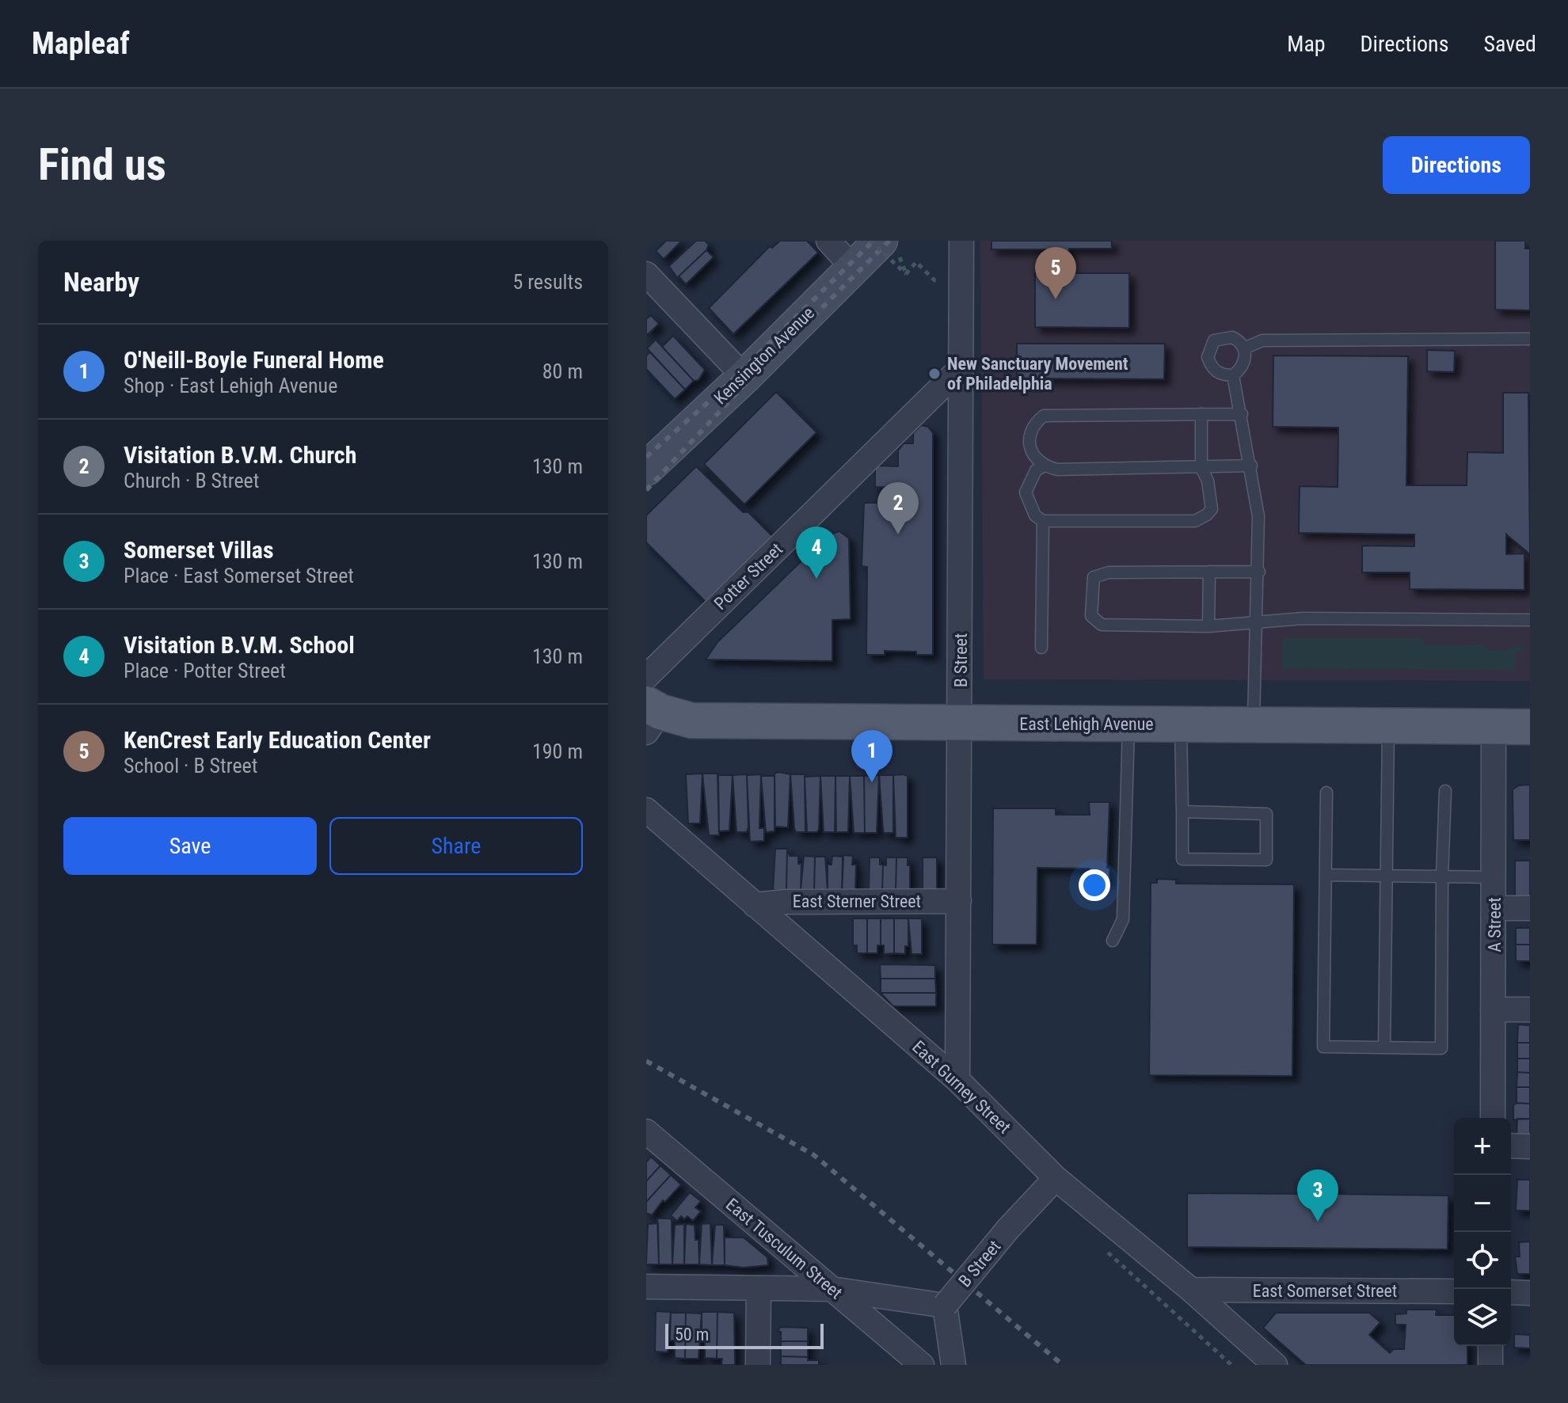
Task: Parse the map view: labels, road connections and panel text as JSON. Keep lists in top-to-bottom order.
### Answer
{
  "streets": {
    "main road": ["East Lehigh Avenue"],
    "street": [
      "Kensington Avenue",
      "Potter Street",
      "B Street",
      "East Sterner Street",
      "A Street",
      "East Gurney Street",
      "East Tusculum Street",
      "East Somerset Street"
    ]
  },
  "crossings": [
    ["Potter Street", "B Street"],
    ["B Street", "East Lehigh Avenue"],
    ["B Street", "East Sterner Street"],
    ["B Street", "East Gurney Street"],
    ["East Lehigh Avenue", "A Street"],
    ["East Sterner Street", "East Gurney Street"],
    ["East Gurney Street", "East Somerset Street"]
  ],
  "places": ["New Sanctuary Movement of Philadelphia"],
  "scale_bar": "50 m",
  "page": {
    "header": "Mapleaf",
    "nav": ["Map", "Directions", "Saved"],
    "buttons": [
      "Directions",
      ["Save", "Share"]
    ],
    "title": "Find us",
    "heading": ["Nearby", "5 results"],
    "pins": [
      "5",
      "2",
      "4",
      "1",
      "3"
    ],
    "list": [
      {
        "mark": "1",
        "name": "O'Neill-Boyle Funeral Home",
        "note": "Shop · East Lehigh Avenue",
        "value": "80 m"
      },
      {
        "mark": "2",
        "name": "Visitation B.V.M. Church",
        "note": "Church · B Street",
        "value": "130 m"
      },
      {
        "mark": "3",
        "name": "Somerset Villas",
        "note": "Place · East Somerset Street",
        "value": "130 m"
      },
      {
        "mark": "4",
        "name": "Visitation B.V.M. School",
        "note": "Place · Potter Street",
        "value": "130 m"
      },
      {
        "mark": "5",
        "name": "KenCrest Early Education Center",
        "note": "School · B Street",
        "value": "190 m"
      }
    ],
    "map_buttons": ["+", "−"],
    "scale": "50 m"
  }
}
